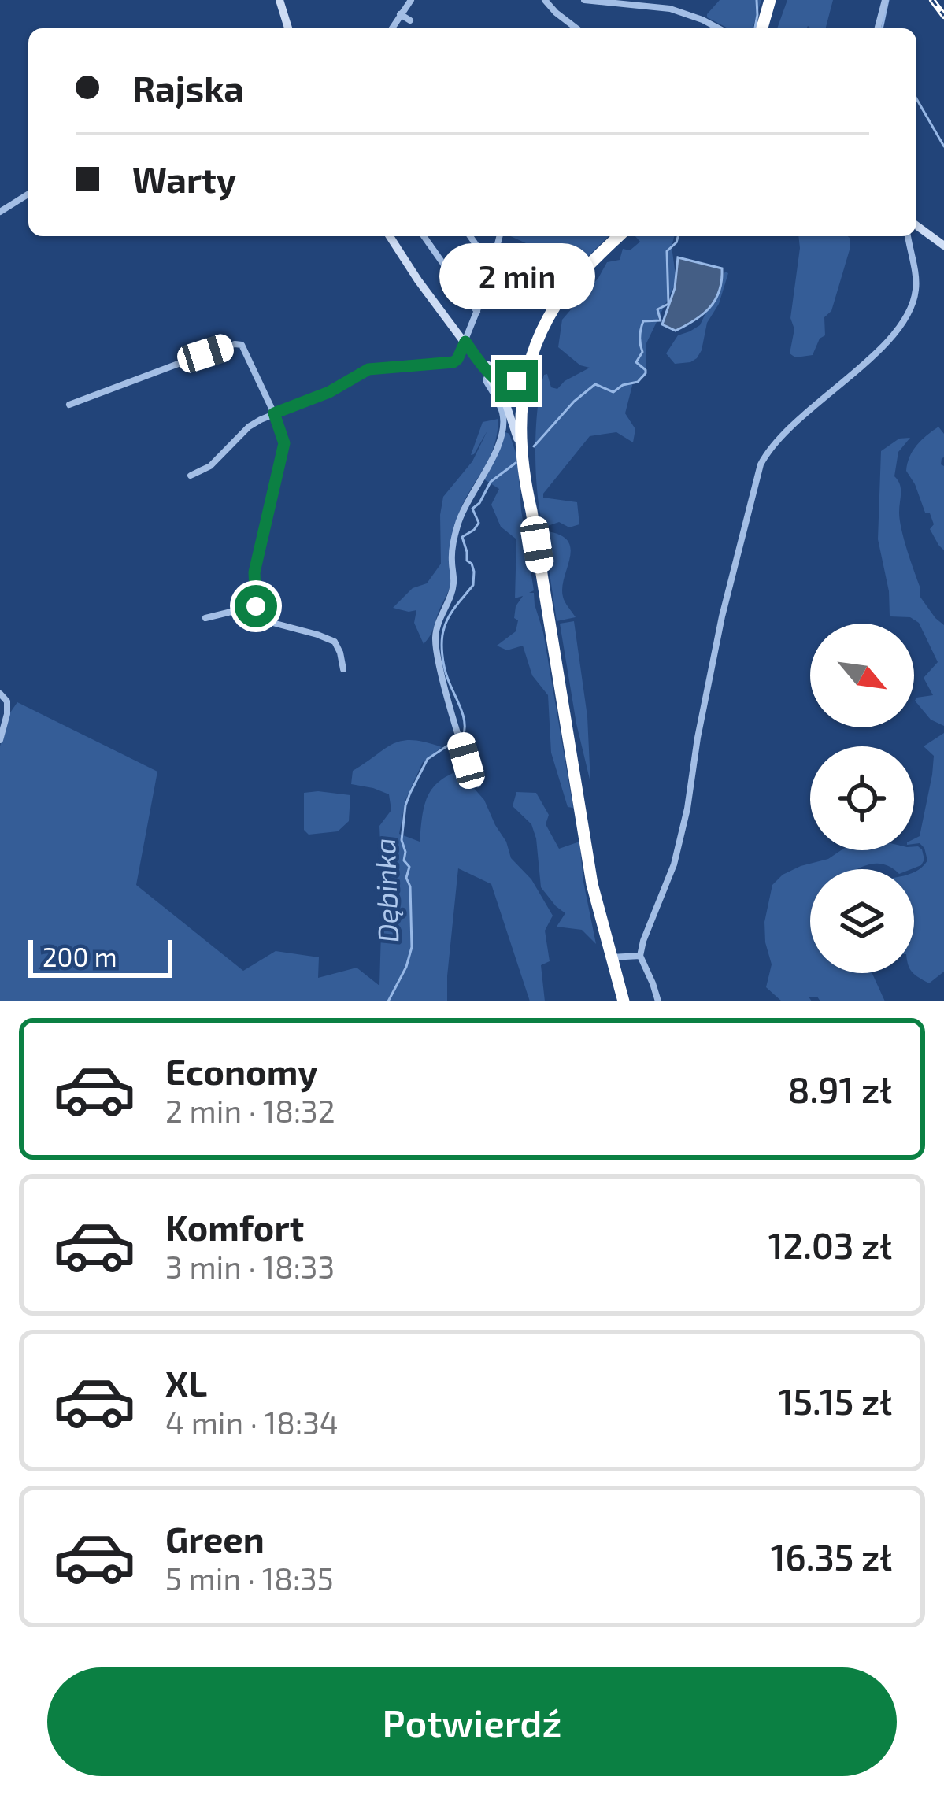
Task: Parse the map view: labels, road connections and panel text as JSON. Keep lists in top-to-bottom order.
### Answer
{
  "water": ["Dębinka"],
  "scale_bar": "200 m",
  "north": "bottom right",
  "page": {
    "banner": ["Rajska", "Warty"],
    "bubble": "2 min",
    "scale": "200 m",
    "list": [
      {
        "name": "Economy",
        "note": "2 min · 18:32",
        "value": "8.91 zł"
      },
      {
        "name": "Komfort",
        "note": "3 min · 18:33",
        "value": "12.03 zł"
      },
      {
        "name": "XL",
        "note": "4 min · 18:34",
        "value": "15.15 zł"
      },
      {
        "name": "Green",
        "note": "5 min · 18:35",
        "value": "16.35 zł"
      }
    ],
    "buttons": "Potwierdź"
  }
}
